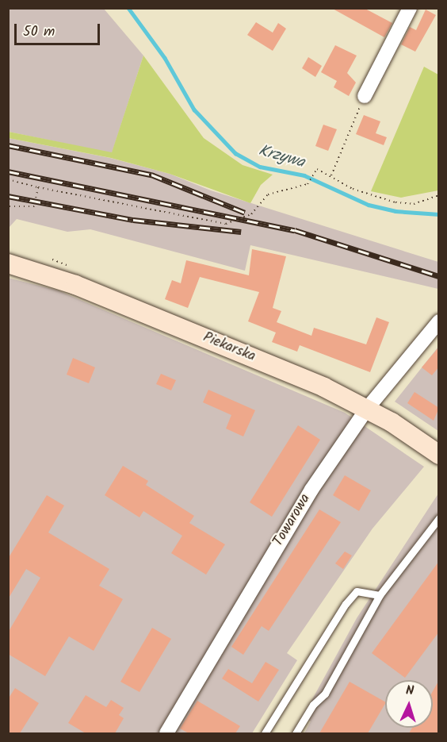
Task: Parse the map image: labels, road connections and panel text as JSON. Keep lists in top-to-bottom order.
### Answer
{
  "streets": {
    "street": ["Piekarska", "Towarowa"]
  },
  "crossings": [
    ["Piekarska", "Towarowa"]
  ],
  "water": ["Krzywa"],
  "scale_bar": "50 m",
  "north": "top"
}
